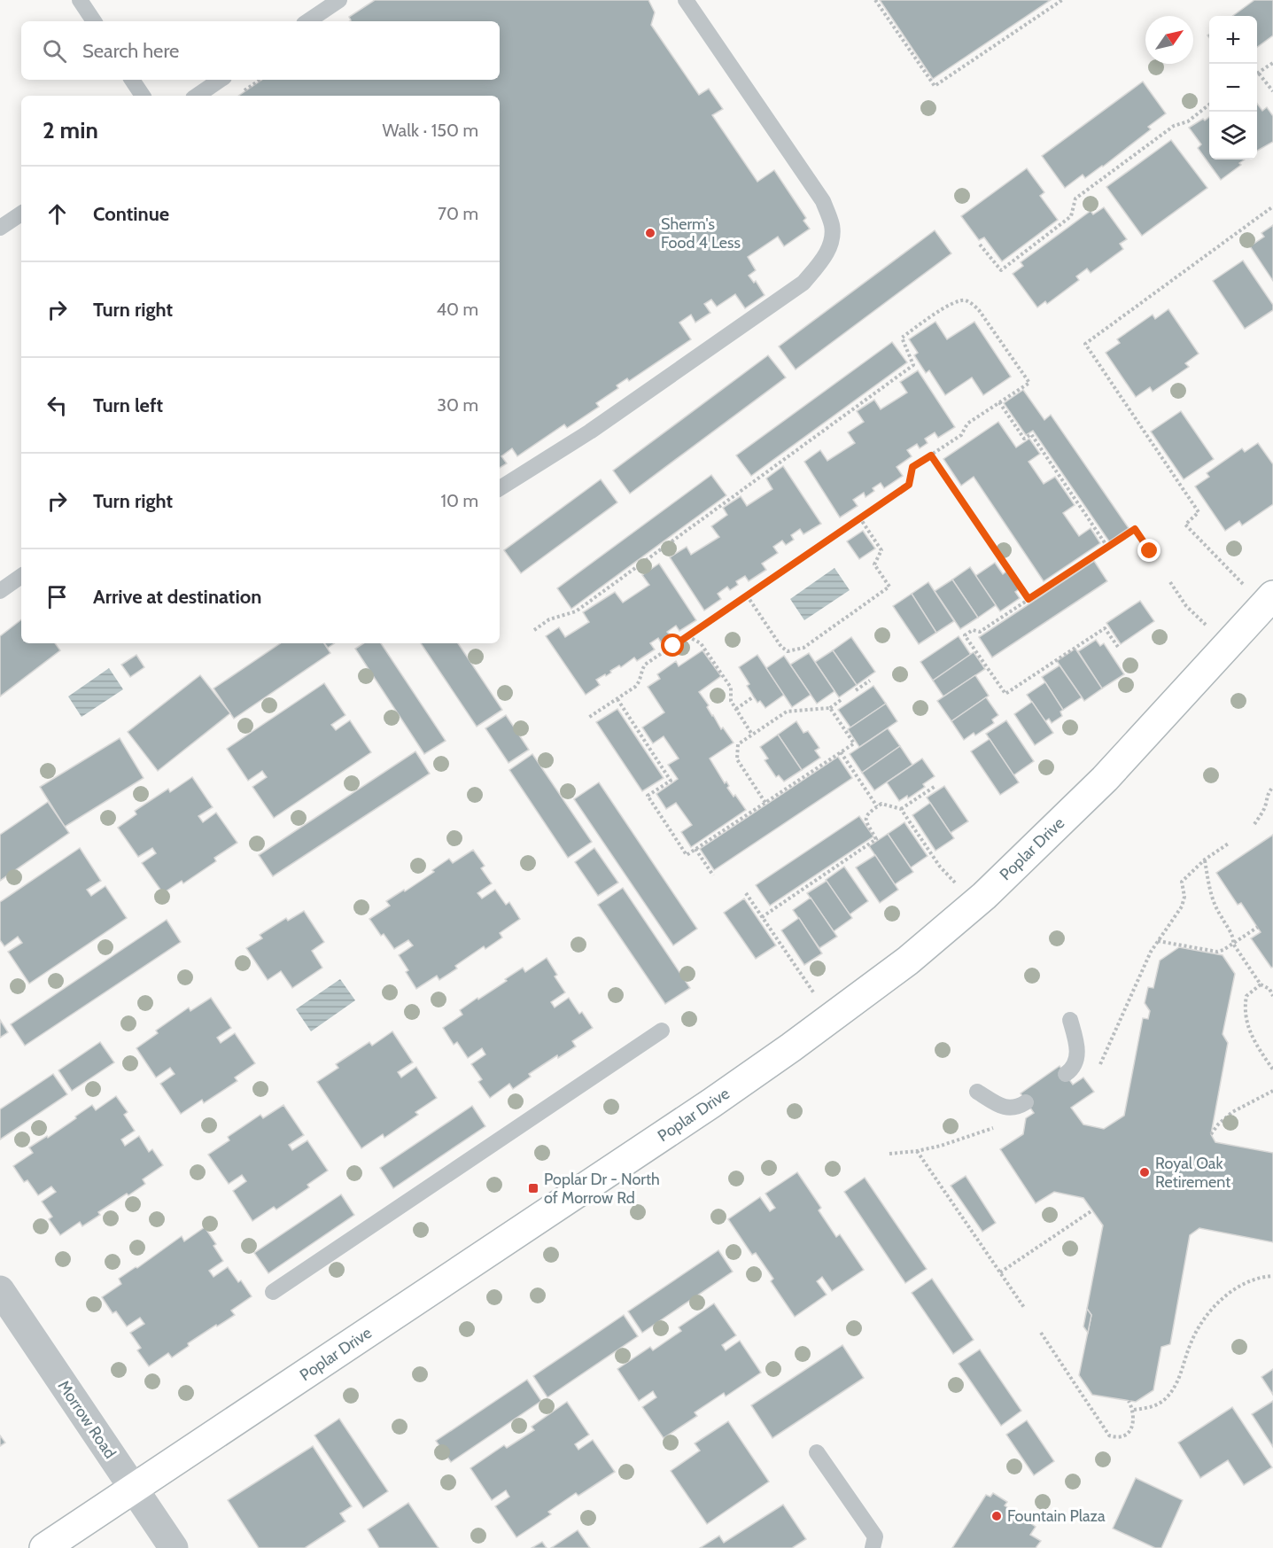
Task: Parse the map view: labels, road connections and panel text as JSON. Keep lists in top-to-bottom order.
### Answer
{
  "streets": {
    "main road": ["Poplar Drive"],
    "street": ["Morrow Road"]
  },
  "crossings": [
    ["Poplar Drive", "Morrow Road"]
  ],
  "places": {
    "other": ["Sherm's Food 4 Less", "Royal Oak Retirement", "Fountain Plaza"],
    "transit": ["Poplar Dr - North of Morrow Rd"]
  },
  "north": "top right",
  "page": {
    "map_buttons": ["+", "−"],
    "search": "Search here",
    "heading": ["2 min", "Walk · 150 m"],
    "list": [
      ["Continue", "70 m"],
      ["Turn right", "40 m"],
      ["Turn left", "30 m"],
      ["Turn right", "10 m"],
      "Arrive at destination"
    ]
  }
}
